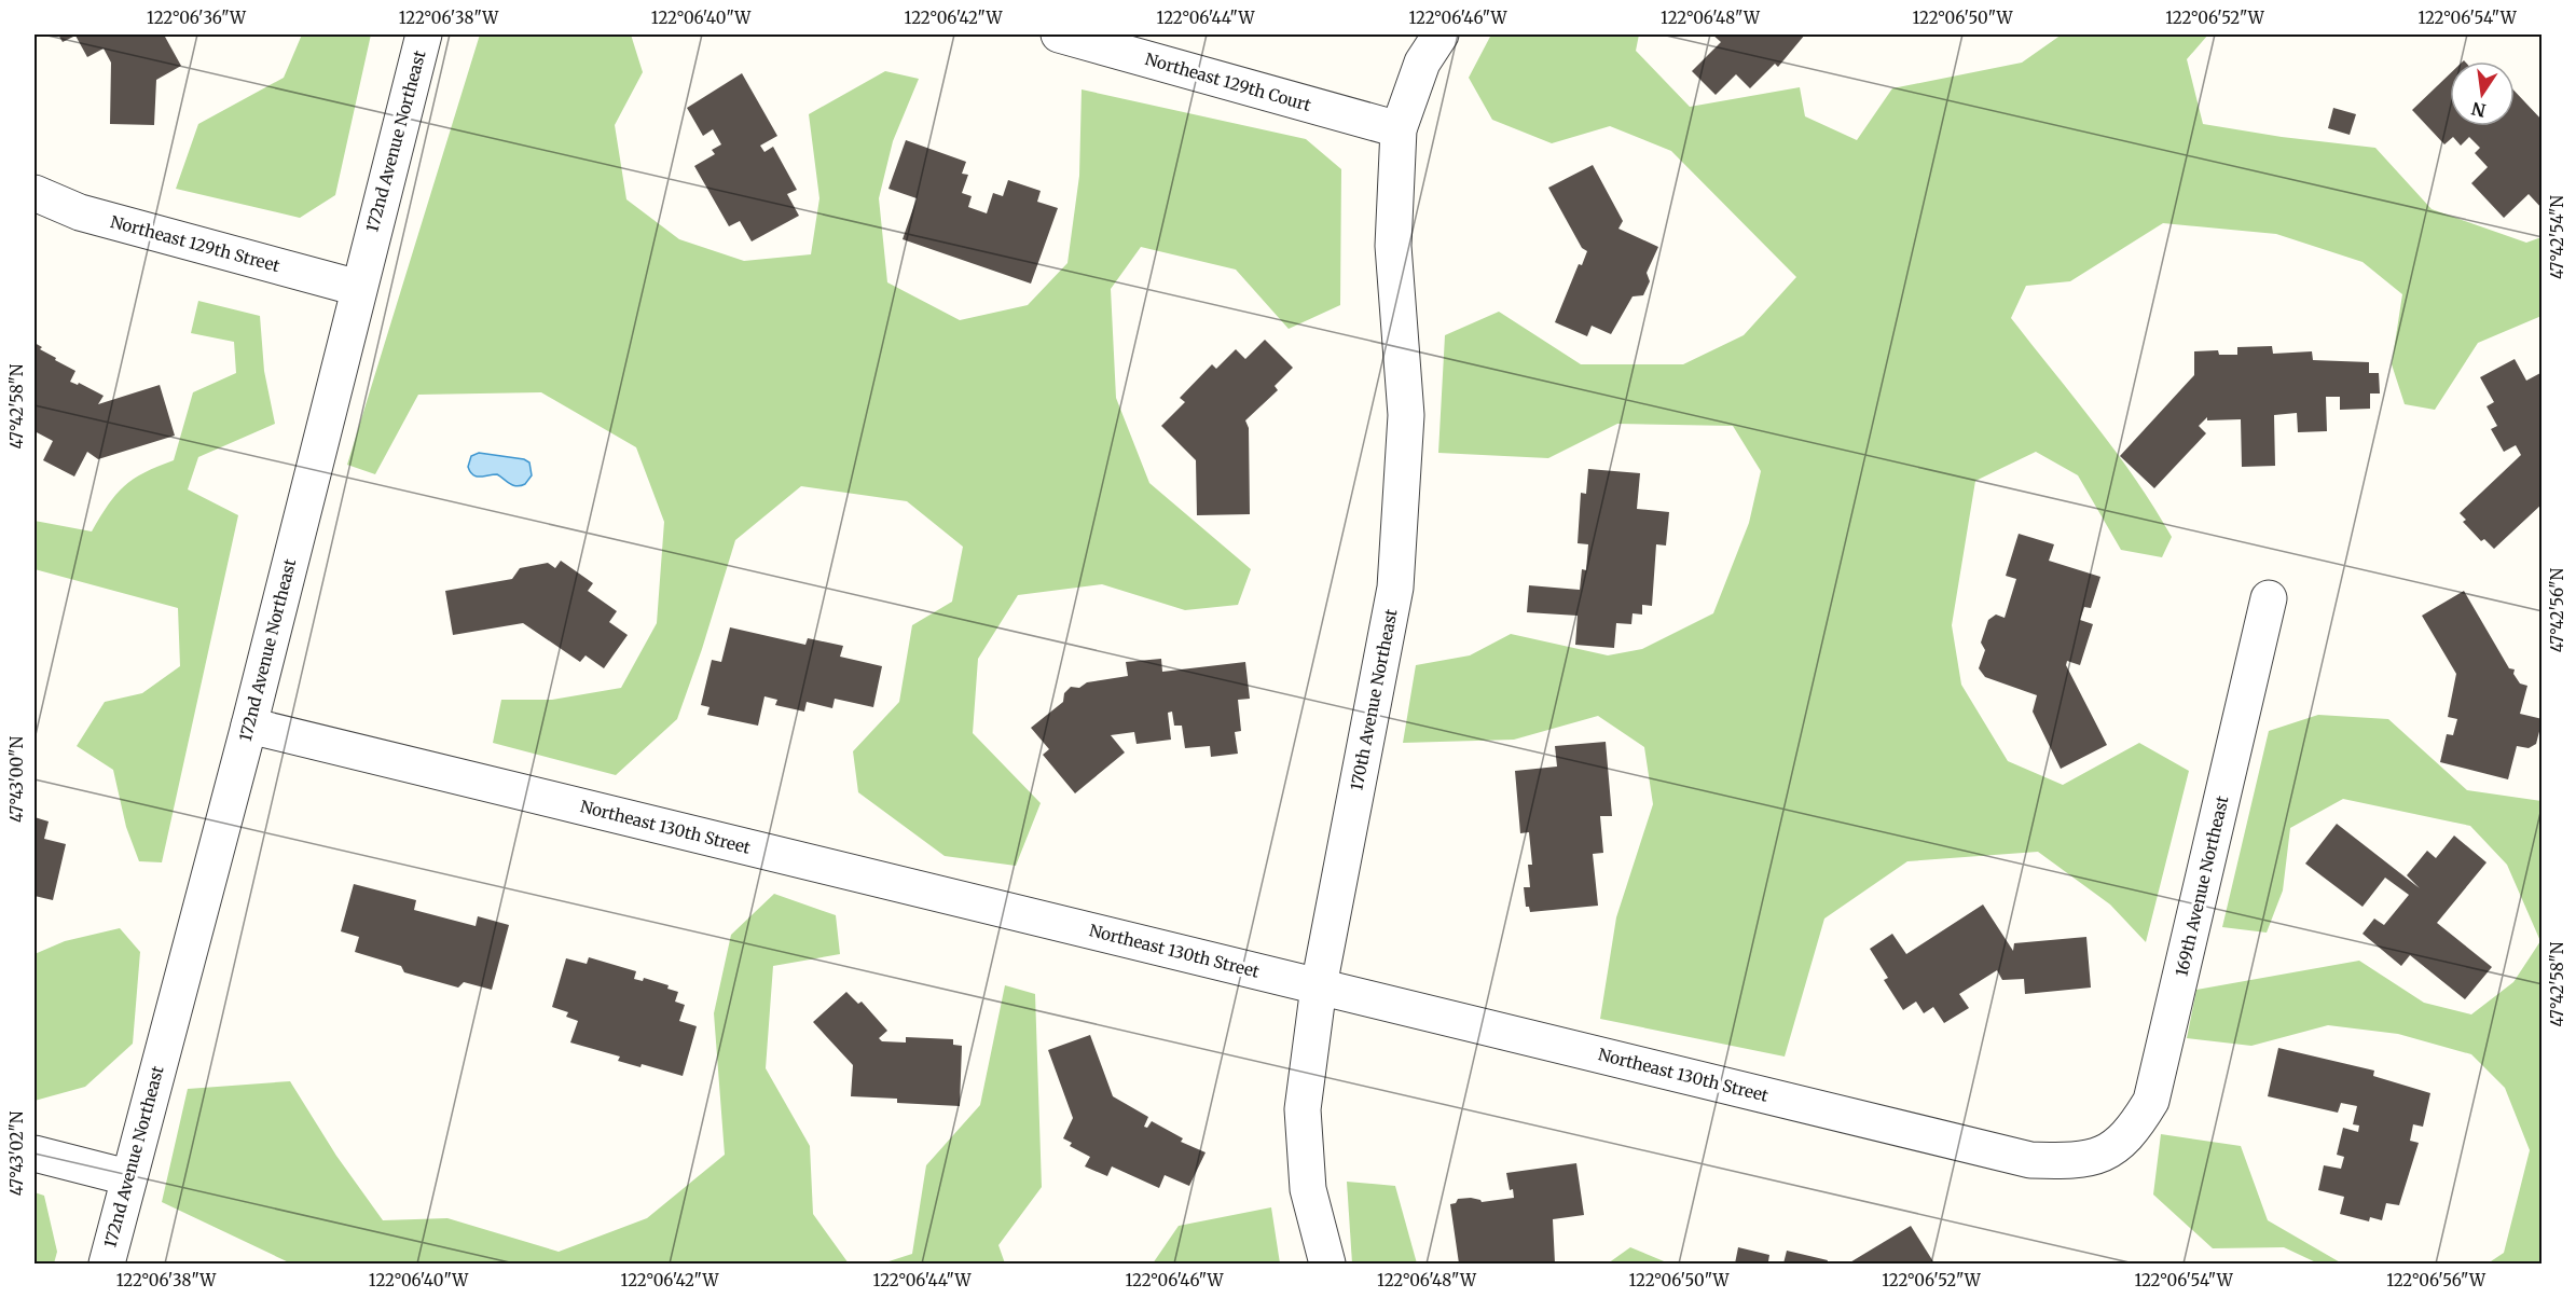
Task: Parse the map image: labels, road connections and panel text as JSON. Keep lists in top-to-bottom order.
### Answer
{
  "streets": {
    "street": [
      "Northeast 129th Court",
      "172nd Avenue Northeast",
      "Northeast 129th Street",
      "170th Avenue Northeast",
      "Northeast 130th Street",
      "169th Avenue Northeast"
    ]
  },
  "crossings": [
    ["Northeast 129th Court", "170th Avenue Northeast"],
    ["172nd Avenue Northeast", "Northeast 129th Street"],
    ["172nd Avenue Northeast", "Northeast 130th Street"],
    ["170th Avenue Northeast", "Northeast 130th Street"],
    ["Northeast 130th Street", "169th Avenue Northeast"]
  ],
  "north": "bottom",
  "coordinates": [
    "122°06'36\"W",
    "122°06'38\"W",
    "122°06'40\"W",
    "122°06'42\"W",
    "122°06'44\"W",
    "122°06'46\"W",
    "122°06'48\"W",
    "122°06'50\"W",
    "122°06'52\"W",
    "122°06'54\"W",
    "47°42'54\"N",
    "47°42'58\"N",
    "47°42'56\"N",
    "47°43'00\"N",
    "47°43'02\"N",
    "122°06'56\"W"
  ]
}
